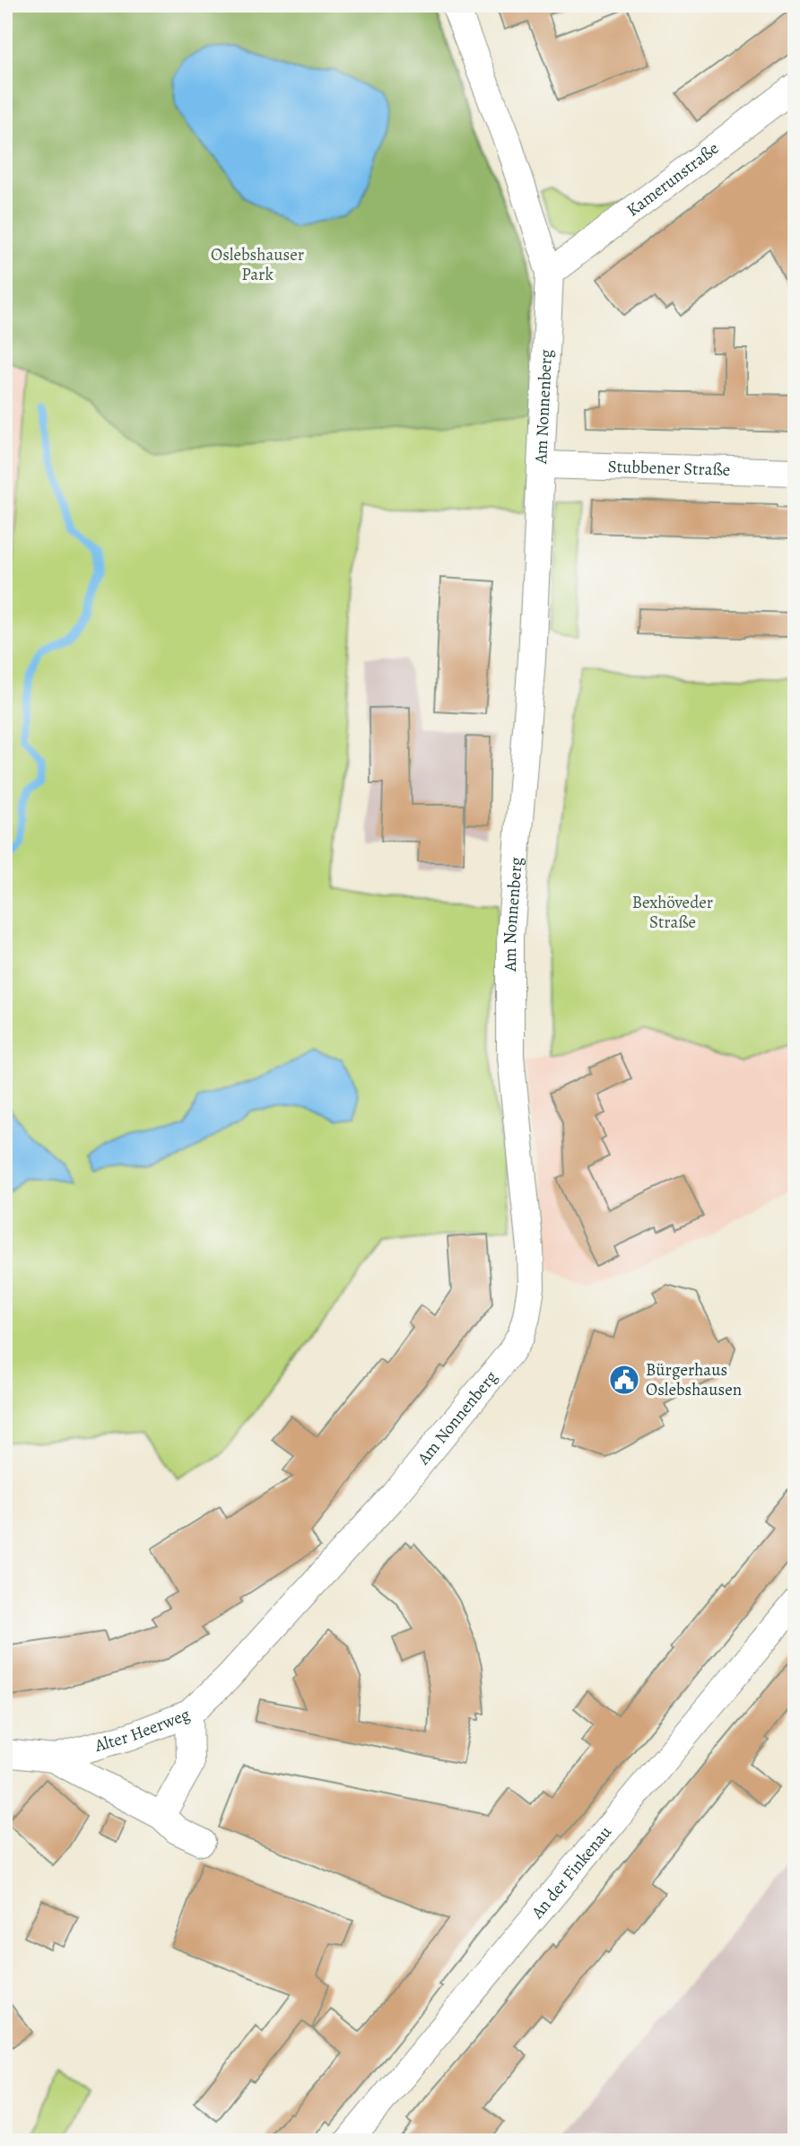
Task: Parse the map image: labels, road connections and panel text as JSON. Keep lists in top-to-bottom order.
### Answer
{
  "streets": {
    "street": [
      "Kamerunstraße",
      "Am Nonnenberg",
      "Stubbener Straße",
      "Alter Heerweg",
      "An der Finkenau"
    ]
  },
  "crossings": [
    ["Kamerunstraße", "Am Nonnenberg"],
    ["Am Nonnenberg", "Stubbener Straße"],
    ["Am Nonnenberg", "Alter Heerweg"]
  ],
  "parks": ["Oslebshauser Park", "Bexhöveder Straße"],
  "places": {
    "public building": ["Bürgerhaus Oslebshausen"]
  }
}
